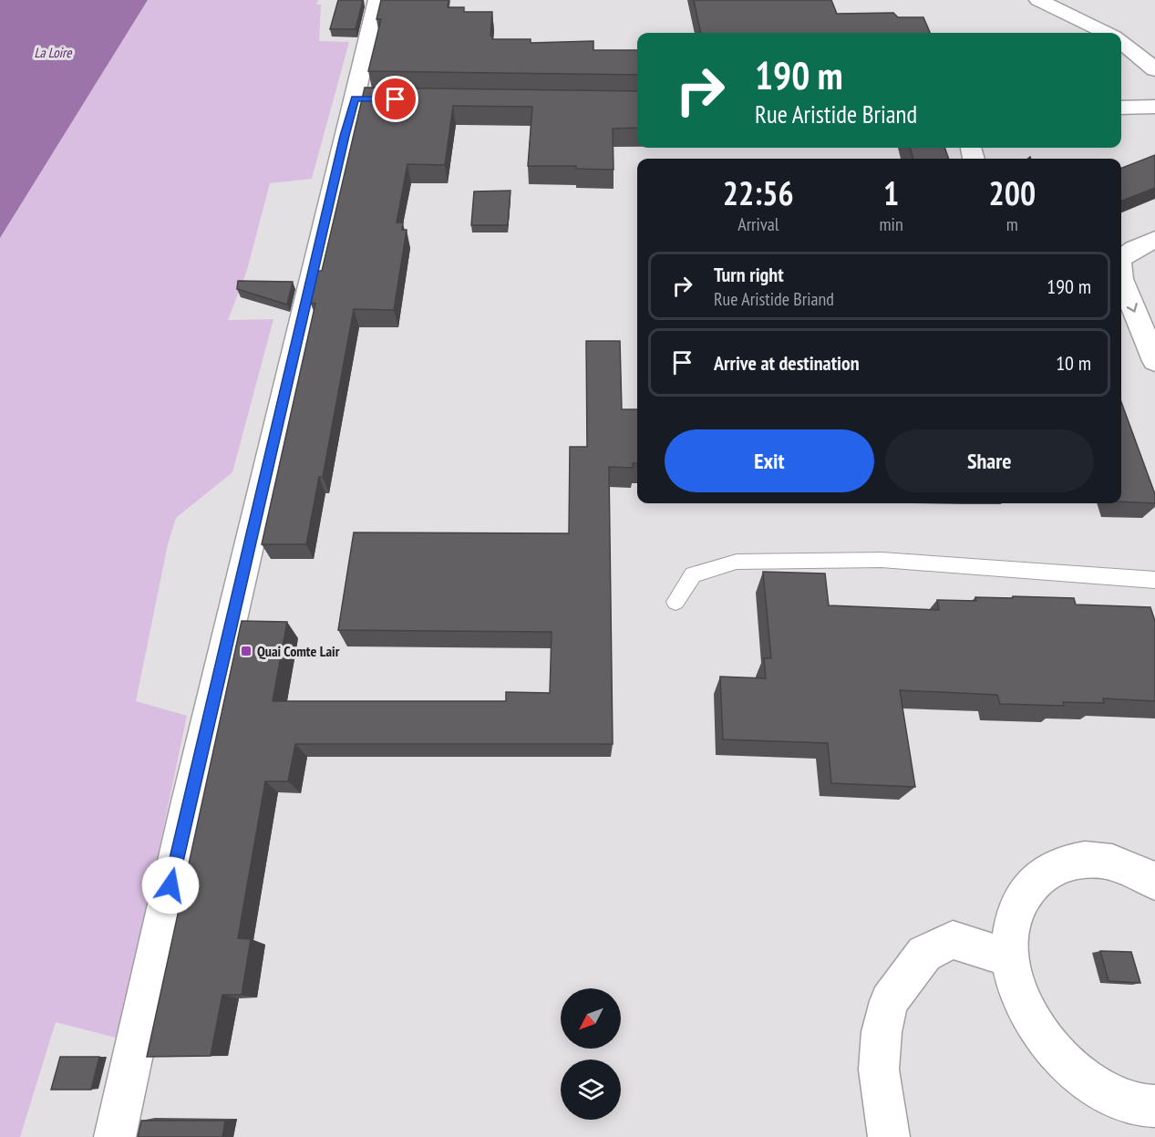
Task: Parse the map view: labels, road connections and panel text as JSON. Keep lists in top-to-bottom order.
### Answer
{
  "water": ["La Loire"],
  "places": {
    "transit": ["Quai Comte Lair"]
  },
  "north": "bottom left",
  "page": {
    "turn": ["190 m", "Rue Aristide Briand"],
    "eta": [
      "22:56",
      "Arrival",
      "1",
      "min",
      "200",
      "m"
    ],
    "list": [
      {
        "name": "Turn right",
        "note": "Rue Aristide Briand",
        "value": "190 m"
      },
      {
        "name": "Arrive at destination",
        "value": "10 m"
      }
    ],
    "buttons": ["Exit", "Share"]
  }
}
